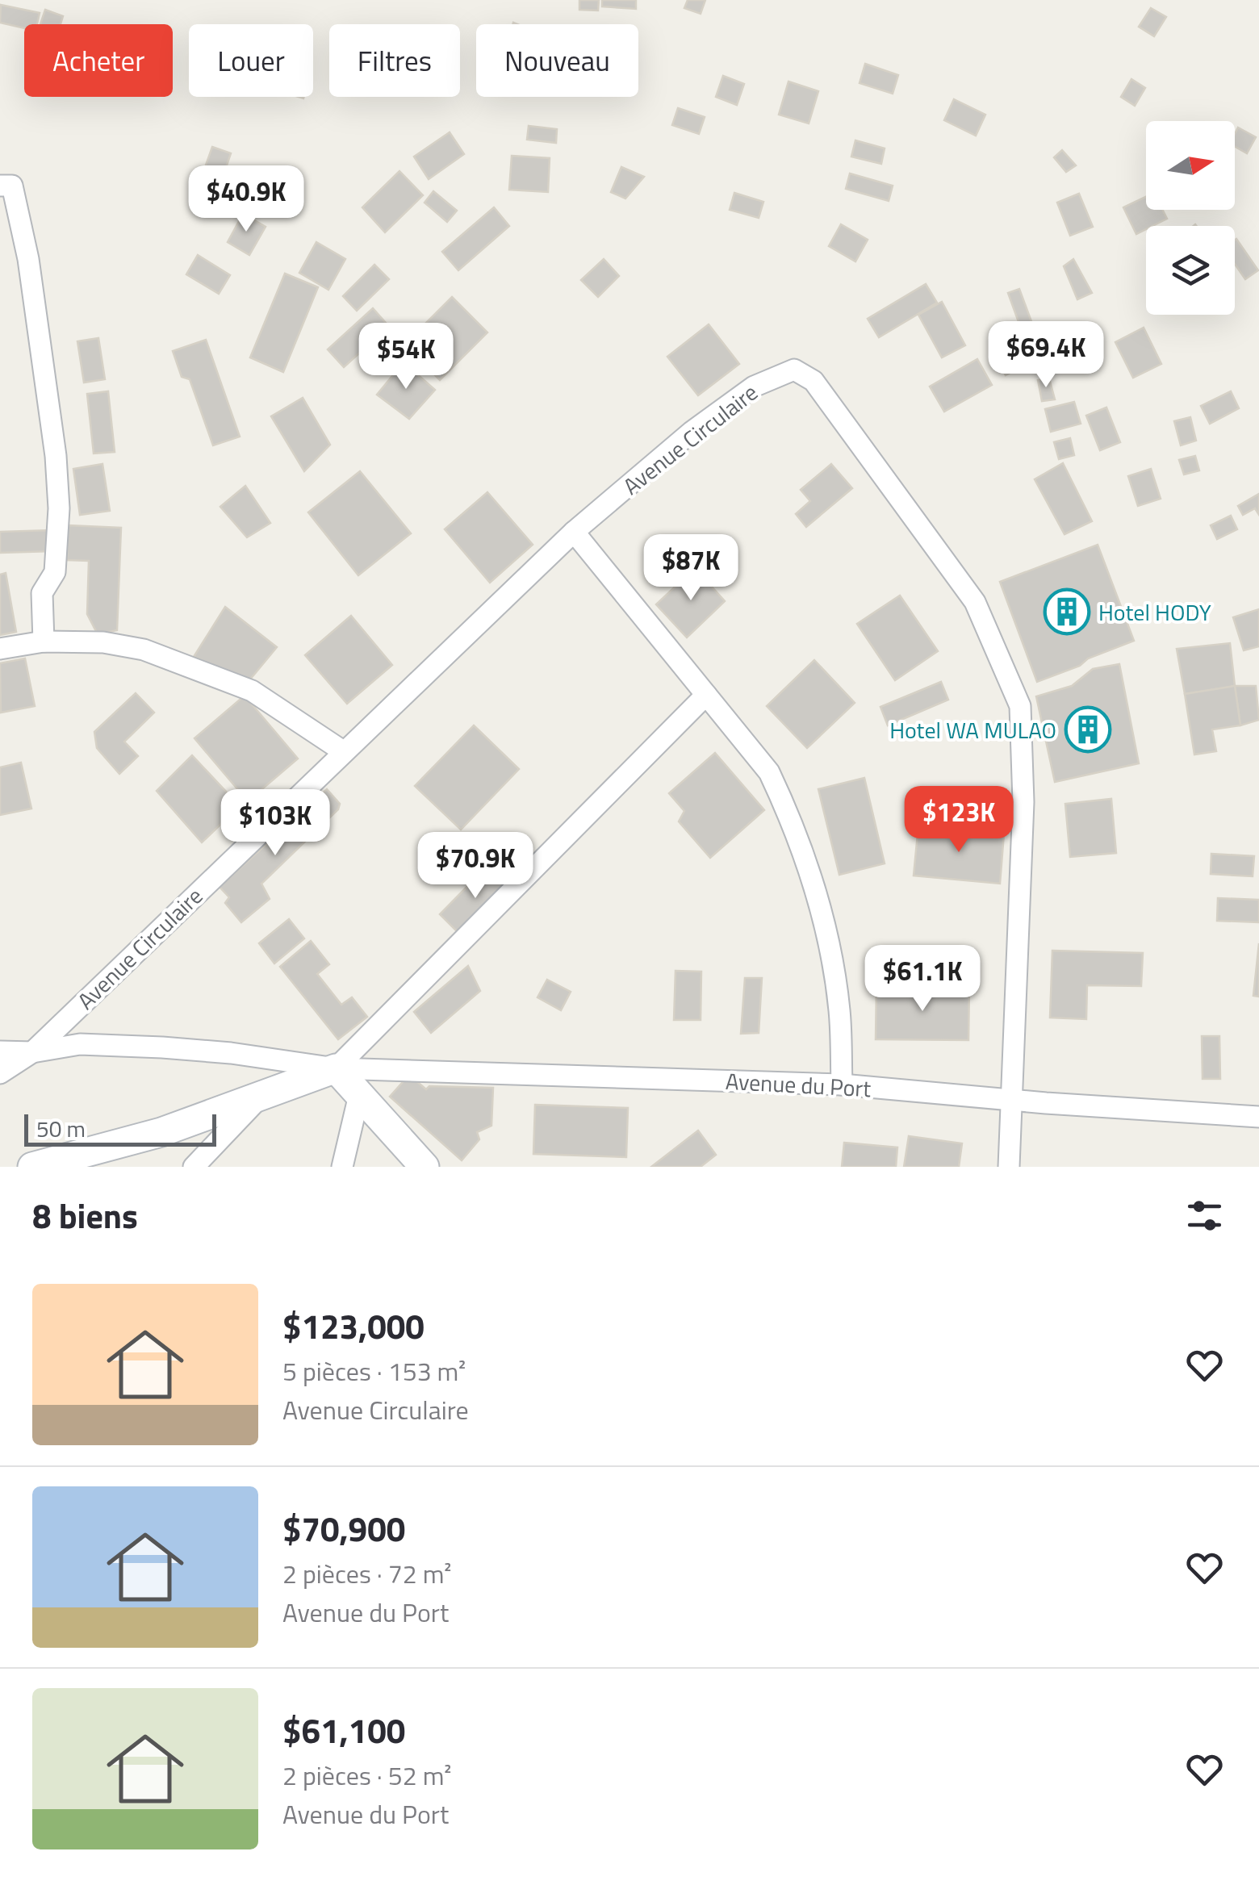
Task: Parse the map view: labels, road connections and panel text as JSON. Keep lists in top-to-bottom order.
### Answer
{
  "streets": {
    "street": ["Avenue Circulaire", "Avenue du Port"]
  },
  "crossings": [
    ["Avenue Circulaire", "Avenue du Port"]
  ],
  "places": {
    "building": ["Hotel HODY", "Hotel WA MULAO"]
  },
  "scale_bar": "50 m",
  "north": "right",
  "page": {
    "chip": [
      "Acheter",
      "Louer",
      "Filtres",
      "Nouveau"
    ],
    "price": [
      "$40.9K",
      "$69.4K",
      "$54K",
      "$87K",
      "$123K",
      "$103K",
      "$70.9K",
      "$61.1K"
    ],
    "scale": "50 m",
    "heading": "8 biens",
    "list": [
      {
        "name": "$123,000",
        "note": "5 pièces · 153 m² · Avenue Circulaire"
      },
      {
        "name": "$70,900",
        "note": "2 pièces · 72 m² · Avenue du Port"
      },
      {
        "name": "$61,100",
        "note": "2 pièces · 52 m² · Avenue du Port"
      }
    ]
  }
}
